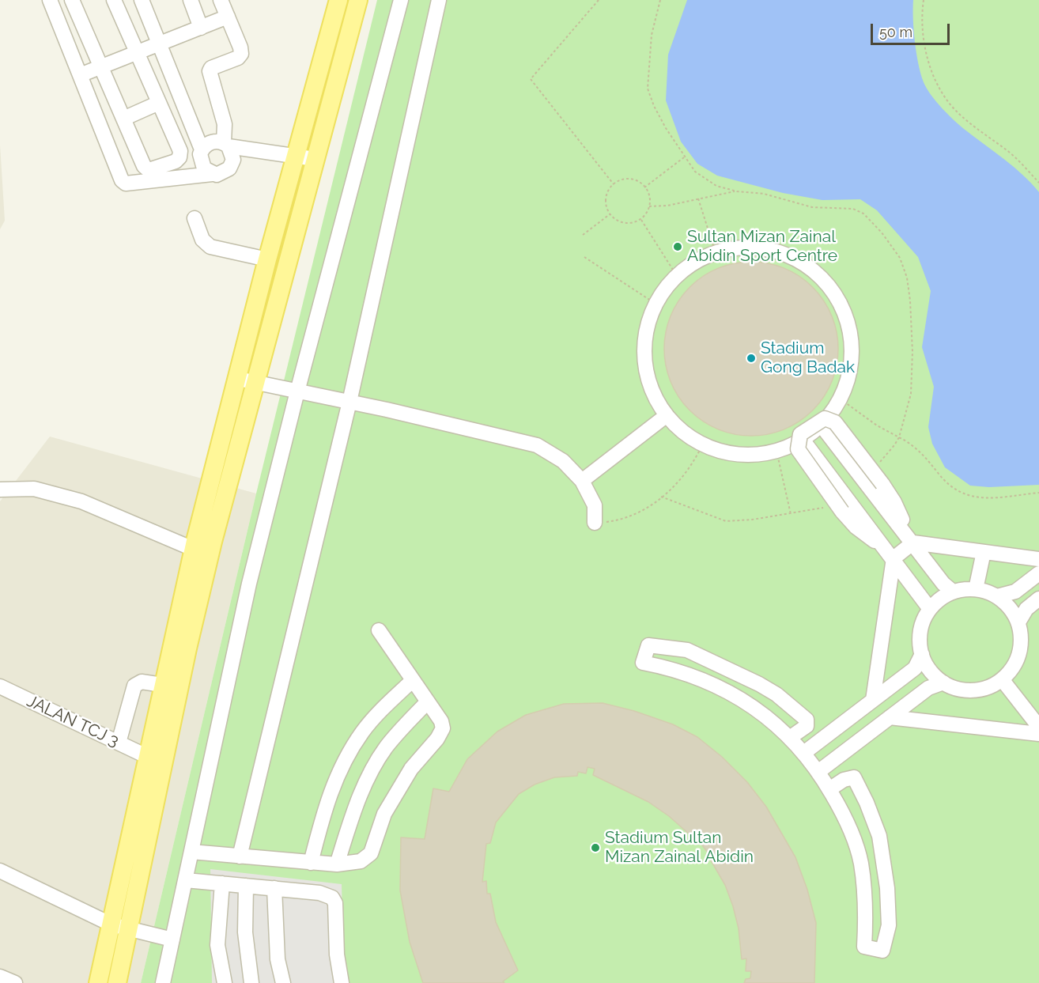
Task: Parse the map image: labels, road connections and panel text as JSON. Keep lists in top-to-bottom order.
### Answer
{
  "streets": {
    "street": ["JALAN TCJ 3"]
  },
  "places": ["Sultan Mizan Zainal Abidin Sport Centre", "Stadium Gong Badak", "Stadium Sultan Mizan Zainal Abidin"],
  "scale_bar": "50 m"
}
